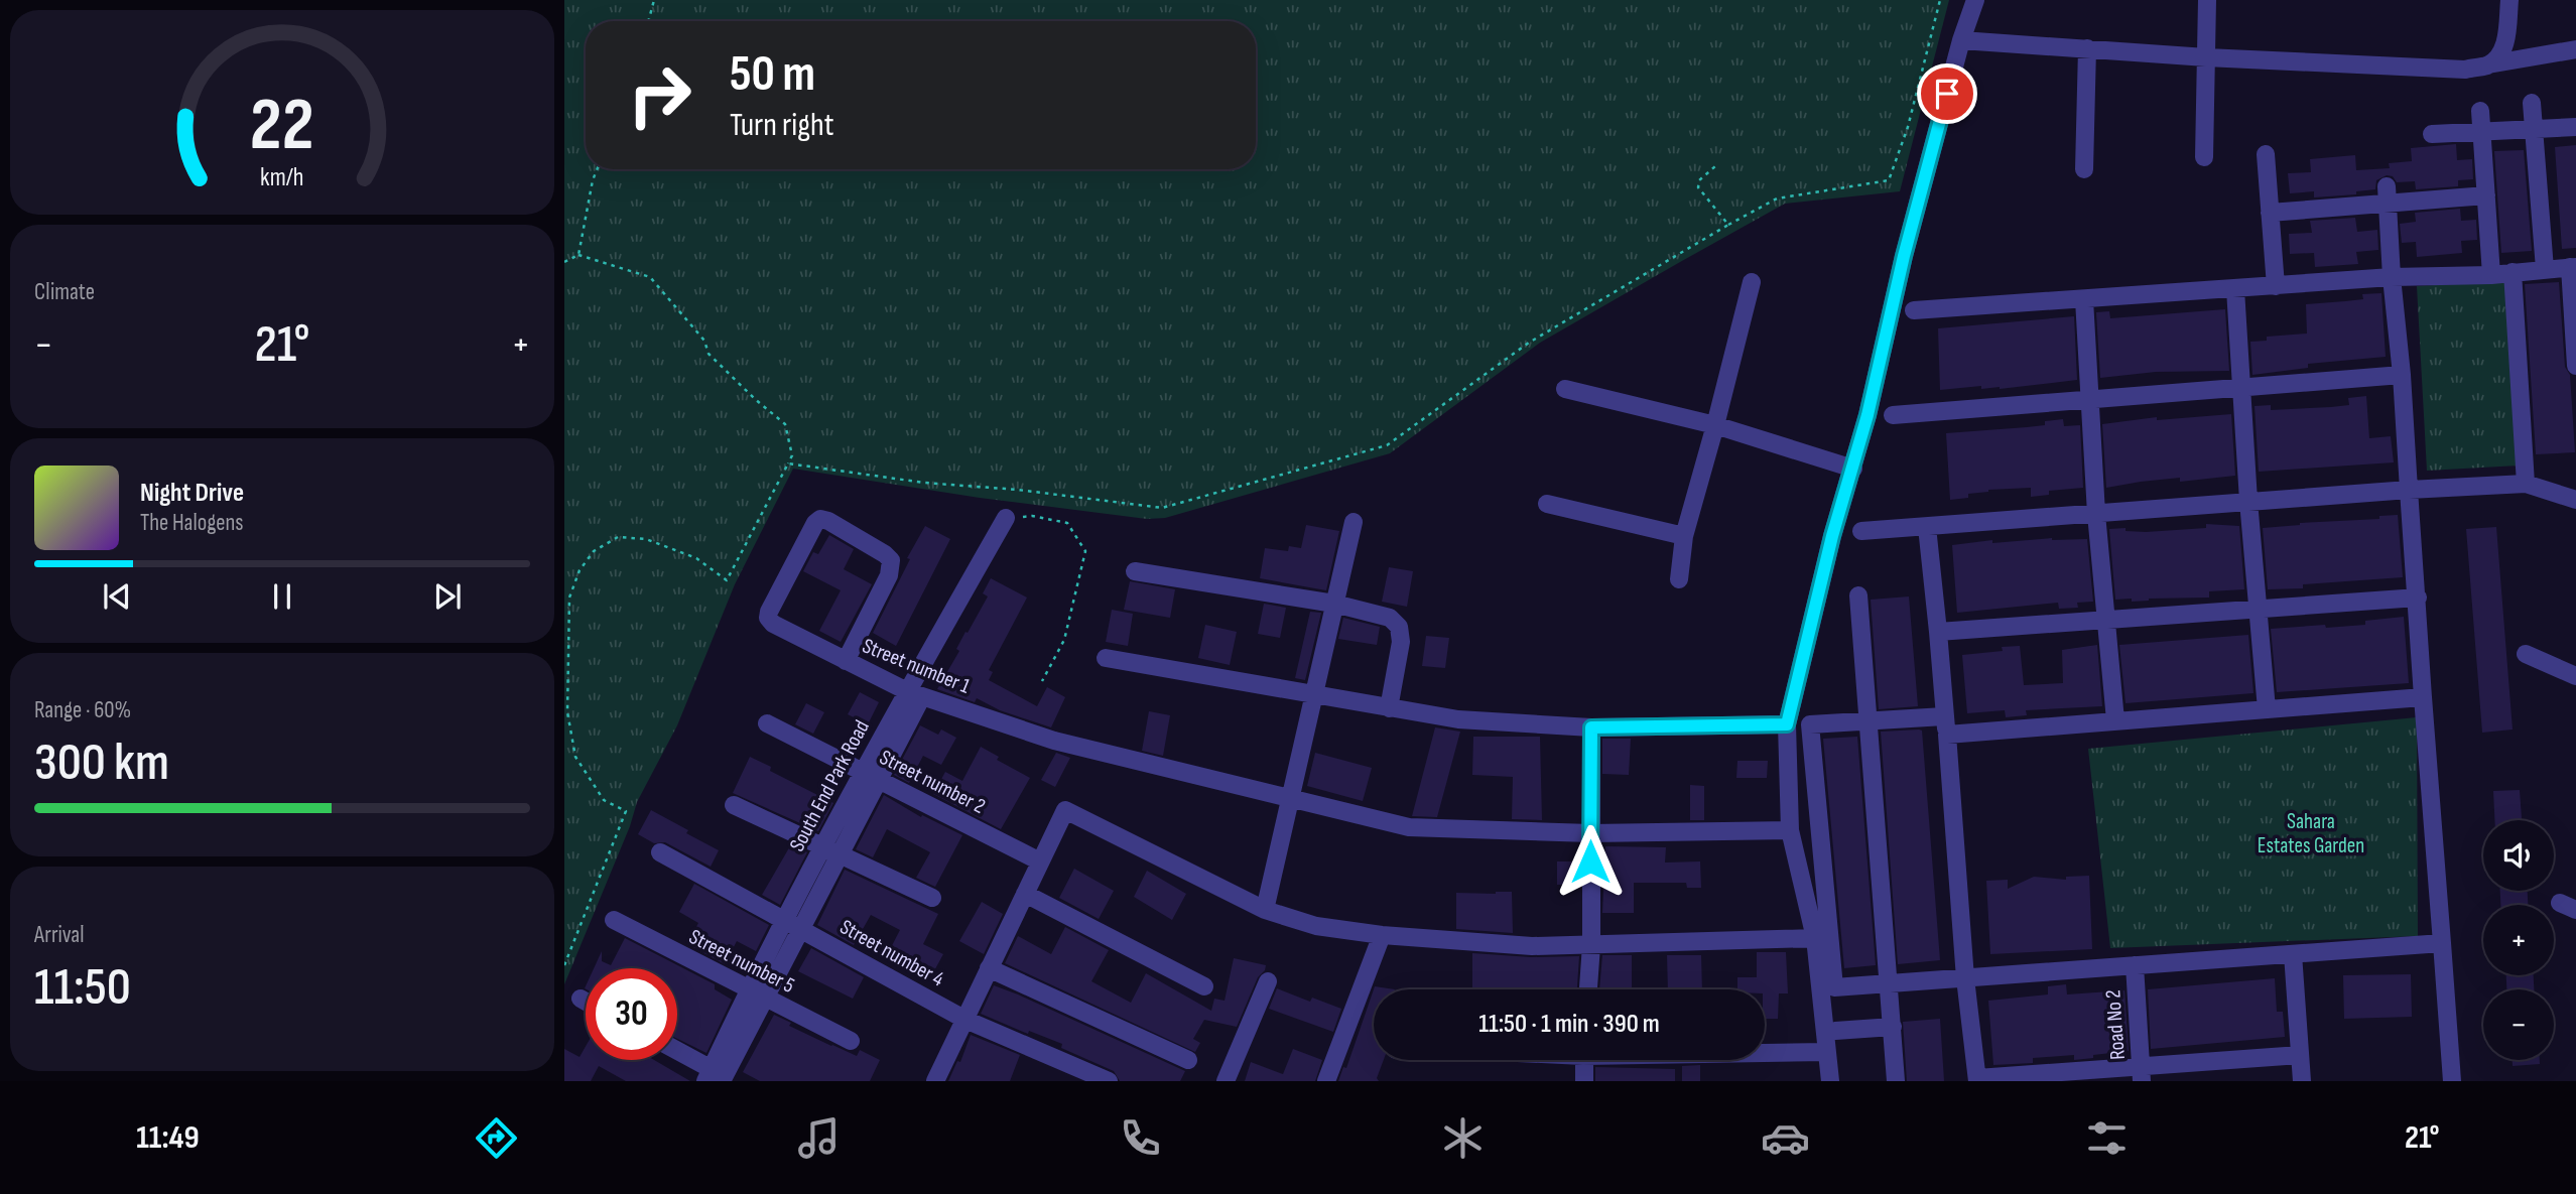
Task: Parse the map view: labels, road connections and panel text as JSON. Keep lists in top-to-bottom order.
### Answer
{
  "streets": {
    "street": [
      "Street number 1",
      "Street number 2",
      "South End Park Road",
      "Street number 4",
      "Street number 5",
      "Road No 2"
    ]
  },
  "crossings": [
    ["Street number 1", "South End Park Road"],
    ["Street number 2", "South End Park Road"],
    ["South End Park Road", "Street number 4"],
    ["South End Park Road", "Street number 5"]
  ],
  "parks": ["Sahara Estates Garden"],
  "page": {
    "turn": ["50 m", "Turn right"],
    "tile": [
      "Climate",
      ["Range · 60%", "300 km"],
      ["Arrival", "11:50"]
    ],
    "heat": ["−", "21°", "+"],
    "song": ["Night Drive", "The Halogens"],
    "map_buttons": ["+", "−"],
    "limit": "30",
    "trip": "11:50 · 1 min · 390 m",
    "tabs": ["11:49", "21°"],
    "gauge": ["22", "km/h"]
  }
}
